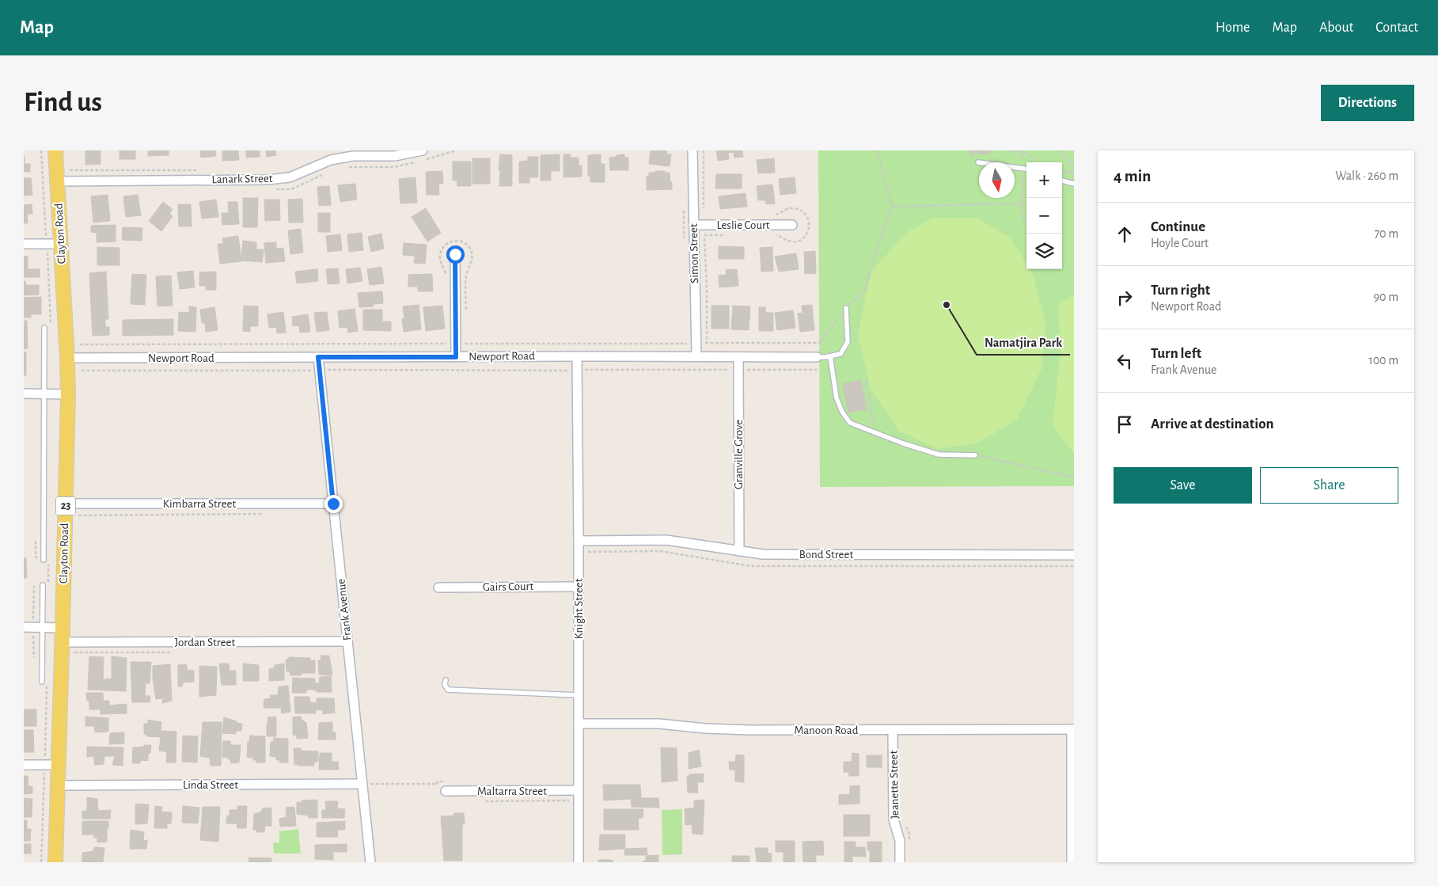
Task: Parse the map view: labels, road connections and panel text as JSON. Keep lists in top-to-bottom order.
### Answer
{
  "streets": {
    "main road": ["Clayton Road", "23"],
    "street": [
      "Lanark Street",
      "Leslie Court",
      "Simon Street",
      "Newport Road",
      "Granville Grove",
      "Kimbarra Street",
      "Bond Street",
      "Gairs Court",
      "Knight Street",
      "Frank Avenue",
      "Jordan Street",
      "Manoon Road",
      "Linda Street",
      "Jeanette Street",
      "Maltarra Street"
    ]
  },
  "crossings": [
    ["Lanark Street", "Clayton Road"],
    ["Leslie Court", "Simon Street"],
    ["Clayton Road", "Newport Road"],
    ["Clayton Road", "Kimbarra Street"],
    ["Clayton Road", "Jordan Street"],
    ["Clayton Road", "Linda Street"],
    ["Simon Street", "Newport Road"],
    ["Newport Road", "Granville Grove"],
    ["Newport Road", "Knight Street"],
    ["Newport Road", "Frank Avenue"],
    ["Granville Grove", "Bond Street"],
    ["Kimbarra Street", "Frank Avenue"],
    ["Bond Street", "Knight Street"],
    ["Gairs Court", "Knight Street"],
    ["Knight Street", "Manoon Road"],
    ["Knight Street", "Maltarra Street"],
    ["Frank Avenue", "Jordan Street"],
    ["Frank Avenue", "Linda Street"],
    ["Manoon Road", "Jeanette Street"]
  ],
  "places": ["Namatjira Park"],
  "north": "bottom",
  "page": {
    "header": "Map",
    "nav": [
      "Home",
      "Map",
      "About",
      "Contact"
    ],
    "buttons": [
      "Directions",
      ["Save", "Share"]
    ],
    "title": "Find us",
    "heading": ["4 min", "Walk · 260 m"],
    "map_buttons": ["+", "−"],
    "list": [
      ["Continue", "Hoyle Court", "70 m"],
      ["Turn right", "Newport Road", "90 m"],
      ["Turn left", "Frank Avenue", "100 m"],
      "Arrive at destination"
    ]
  }
}
